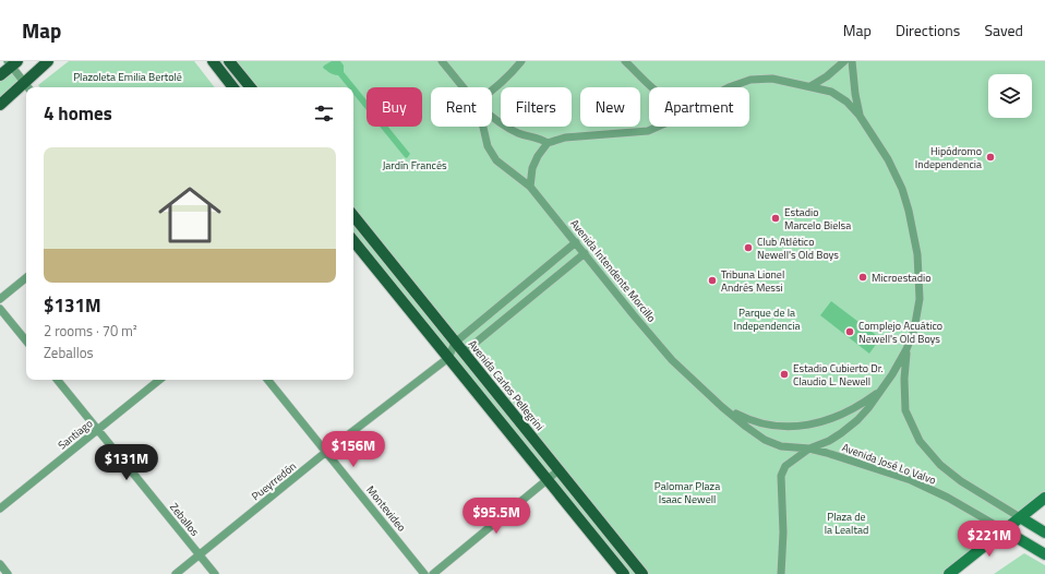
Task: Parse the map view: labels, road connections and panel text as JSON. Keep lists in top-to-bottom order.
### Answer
{
  "streets": {
    "main road": ["Avenida Carlos Pellegrini"],
    "street": [
      "Avenida Intendente Morcillo",
      "Santiago",
      "Avenida José Lo Valvo",
      "Pueyrredón",
      "Montevideo",
      "Zeballos"
    ]
  },
  "crossings": [
    ["Avenida Intendente Morcillo", "Avenida José Lo Valvo"],
    ["Avenida Carlos Pellegrini", "Pueyrredón"],
    ["Santiago", "Zeballos"],
    ["Pueyrredón", "Montevideo"],
    ["Pueyrredón", "Zeballos"]
  ],
  "parks": [
    "Plazoleta Emilia Bertolé",
    "Jardín Francés",
    "Parque de la Independencia",
    "Palomar Plaza Isaac Newell",
    "Plaza de la Lealtad"
  ],
  "places": [
    "Hipódromo Independencia",
    "Estadio Marcelo Bielsa",
    "Club Atlético Newell's Old Boys",
    "Microestadio",
    "Tribuna Lionel Andrés Messi",
    "Complejo Acuático Newell's Old Boys",
    "Estadio Cubierto Dr. Claudio L. Newell"
  ],
  "page": {
    "header": "Map",
    "nav": ["Map", "Directions", "Saved"],
    "chip": [
      "Buy",
      "Rent",
      "Filters",
      "New",
      "Apartment"
    ],
    "heading": "4 homes",
    "list": [
      {
        "name": "$131M",
        "note": "2 rooms · 70 m² · Zeballos"
      }
    ],
    "price": [
      "$156M",
      "$131M",
      "$95.5M",
      "$221M"
    ]
  }
}
